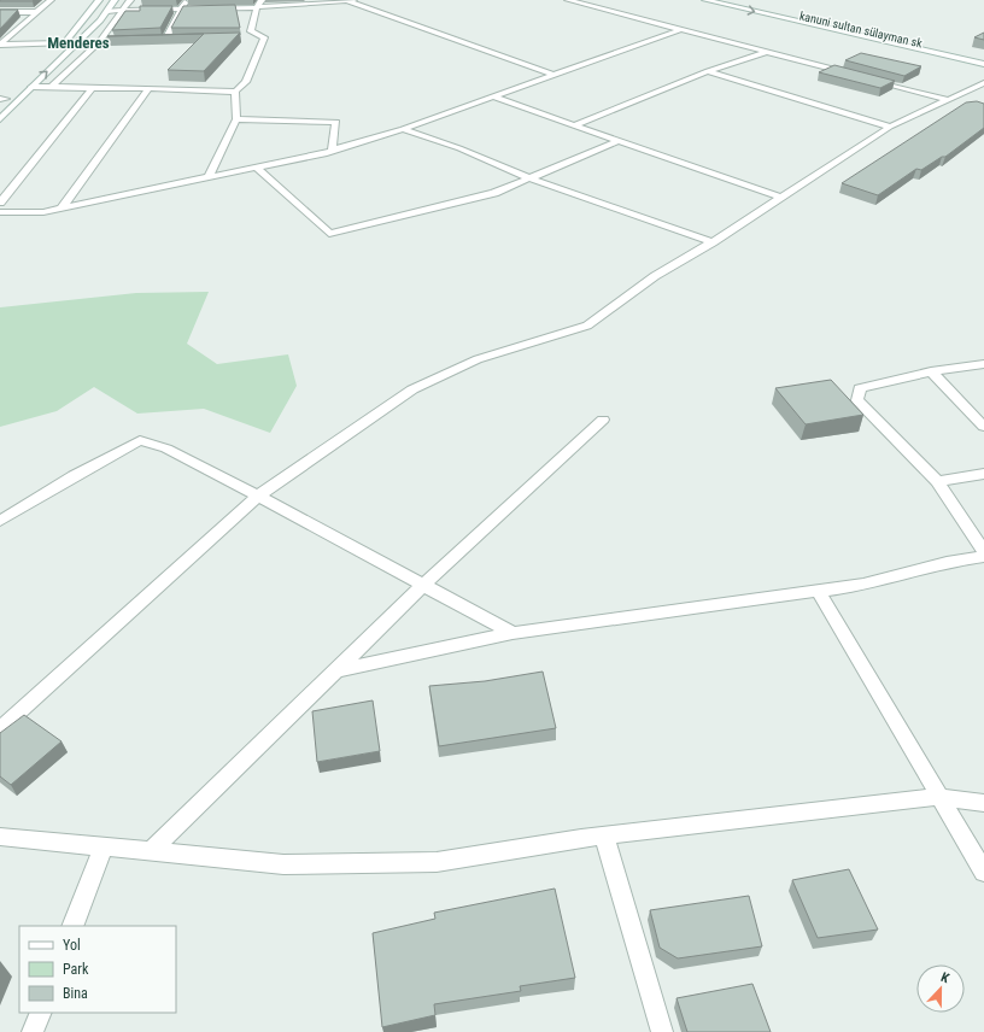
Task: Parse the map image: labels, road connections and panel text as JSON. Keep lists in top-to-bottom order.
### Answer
{
  "streets": {
    "street": ["kanuni sultan sülayman sk"]
  },
  "districts": ["Menderes"],
  "legend": ["Yol", "Park", "Bina"],
  "north": "top"
}
